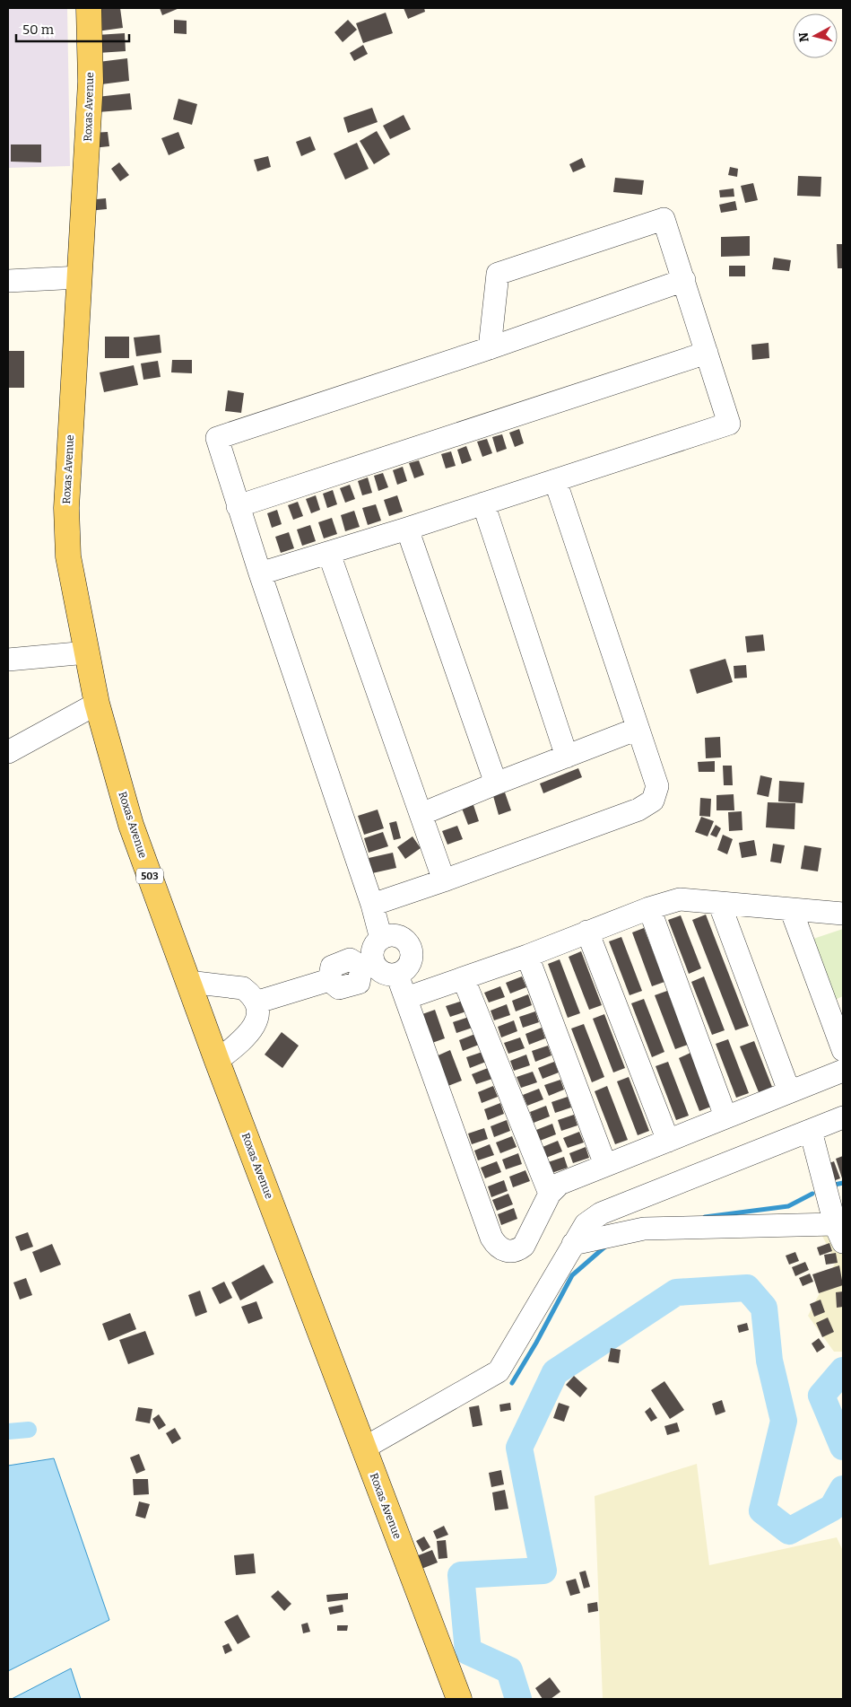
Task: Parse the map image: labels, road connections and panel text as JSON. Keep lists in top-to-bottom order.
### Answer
{
  "streets": {
    "main road": ["Roxas Avenue", "503"]
  },
  "scale_bar": "50 m",
  "north": "left"
}
